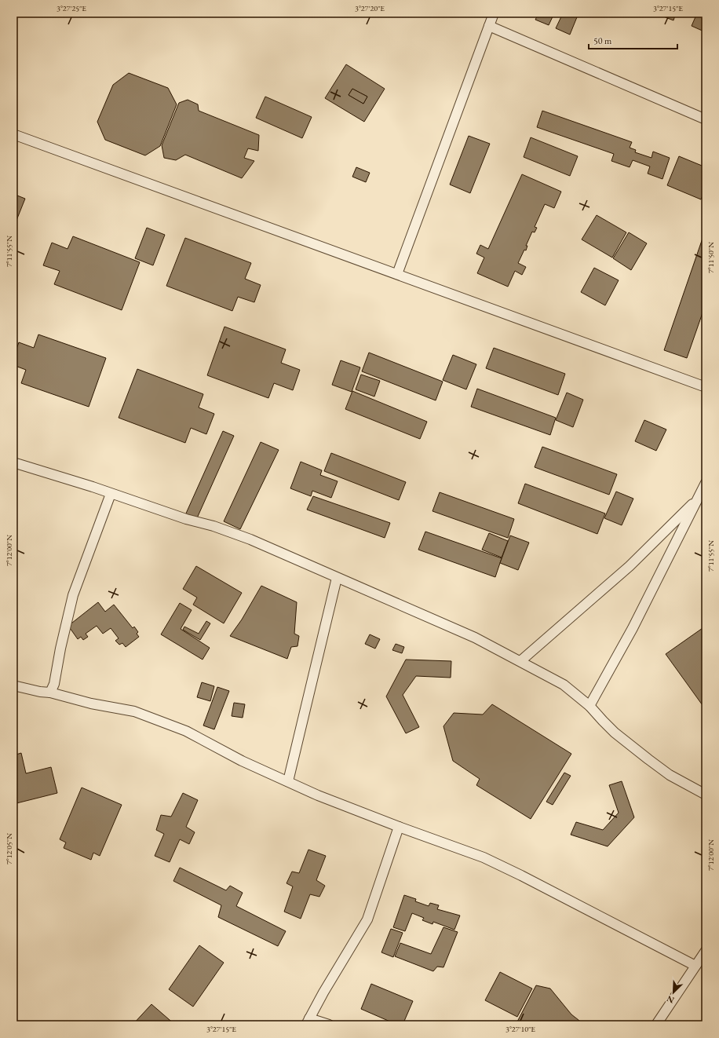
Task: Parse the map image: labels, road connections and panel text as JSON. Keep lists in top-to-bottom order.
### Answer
{
  "scale_bar": "50 m",
  "north": "bottom left",
  "coordinates": [
    "3°27'25\"E",
    "3°27'20\"E",
    "3°27'15\"E",
    "7°11'55\"N",
    "7°11'50\"N",
    "7°12'00\"N",
    "7°12'05\"N",
    "3°27'10\"E"
  ]
}
